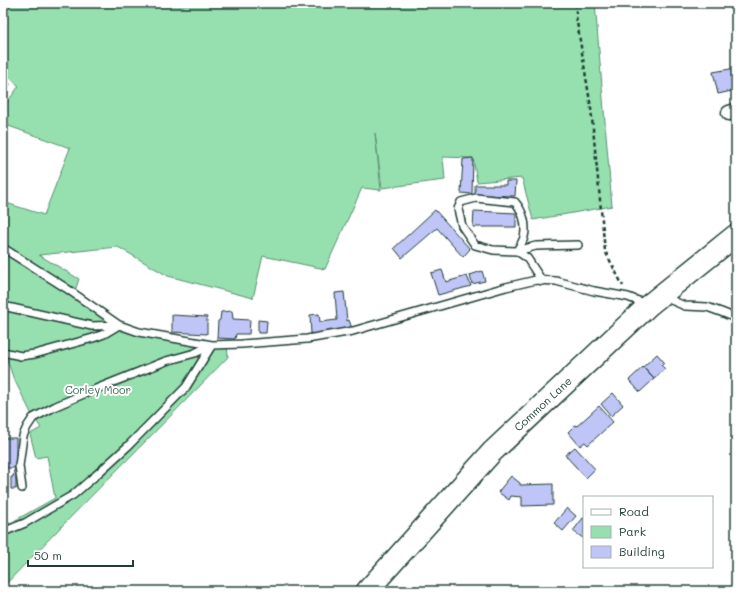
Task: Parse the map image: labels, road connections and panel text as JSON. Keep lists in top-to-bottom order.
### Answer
{
  "streets": {
    "street": ["Common Lane"]
  },
  "parks": ["Corley Moor"],
  "legend": ["Road", "Park", "Building"],
  "scale_bar": "50 m"
}
